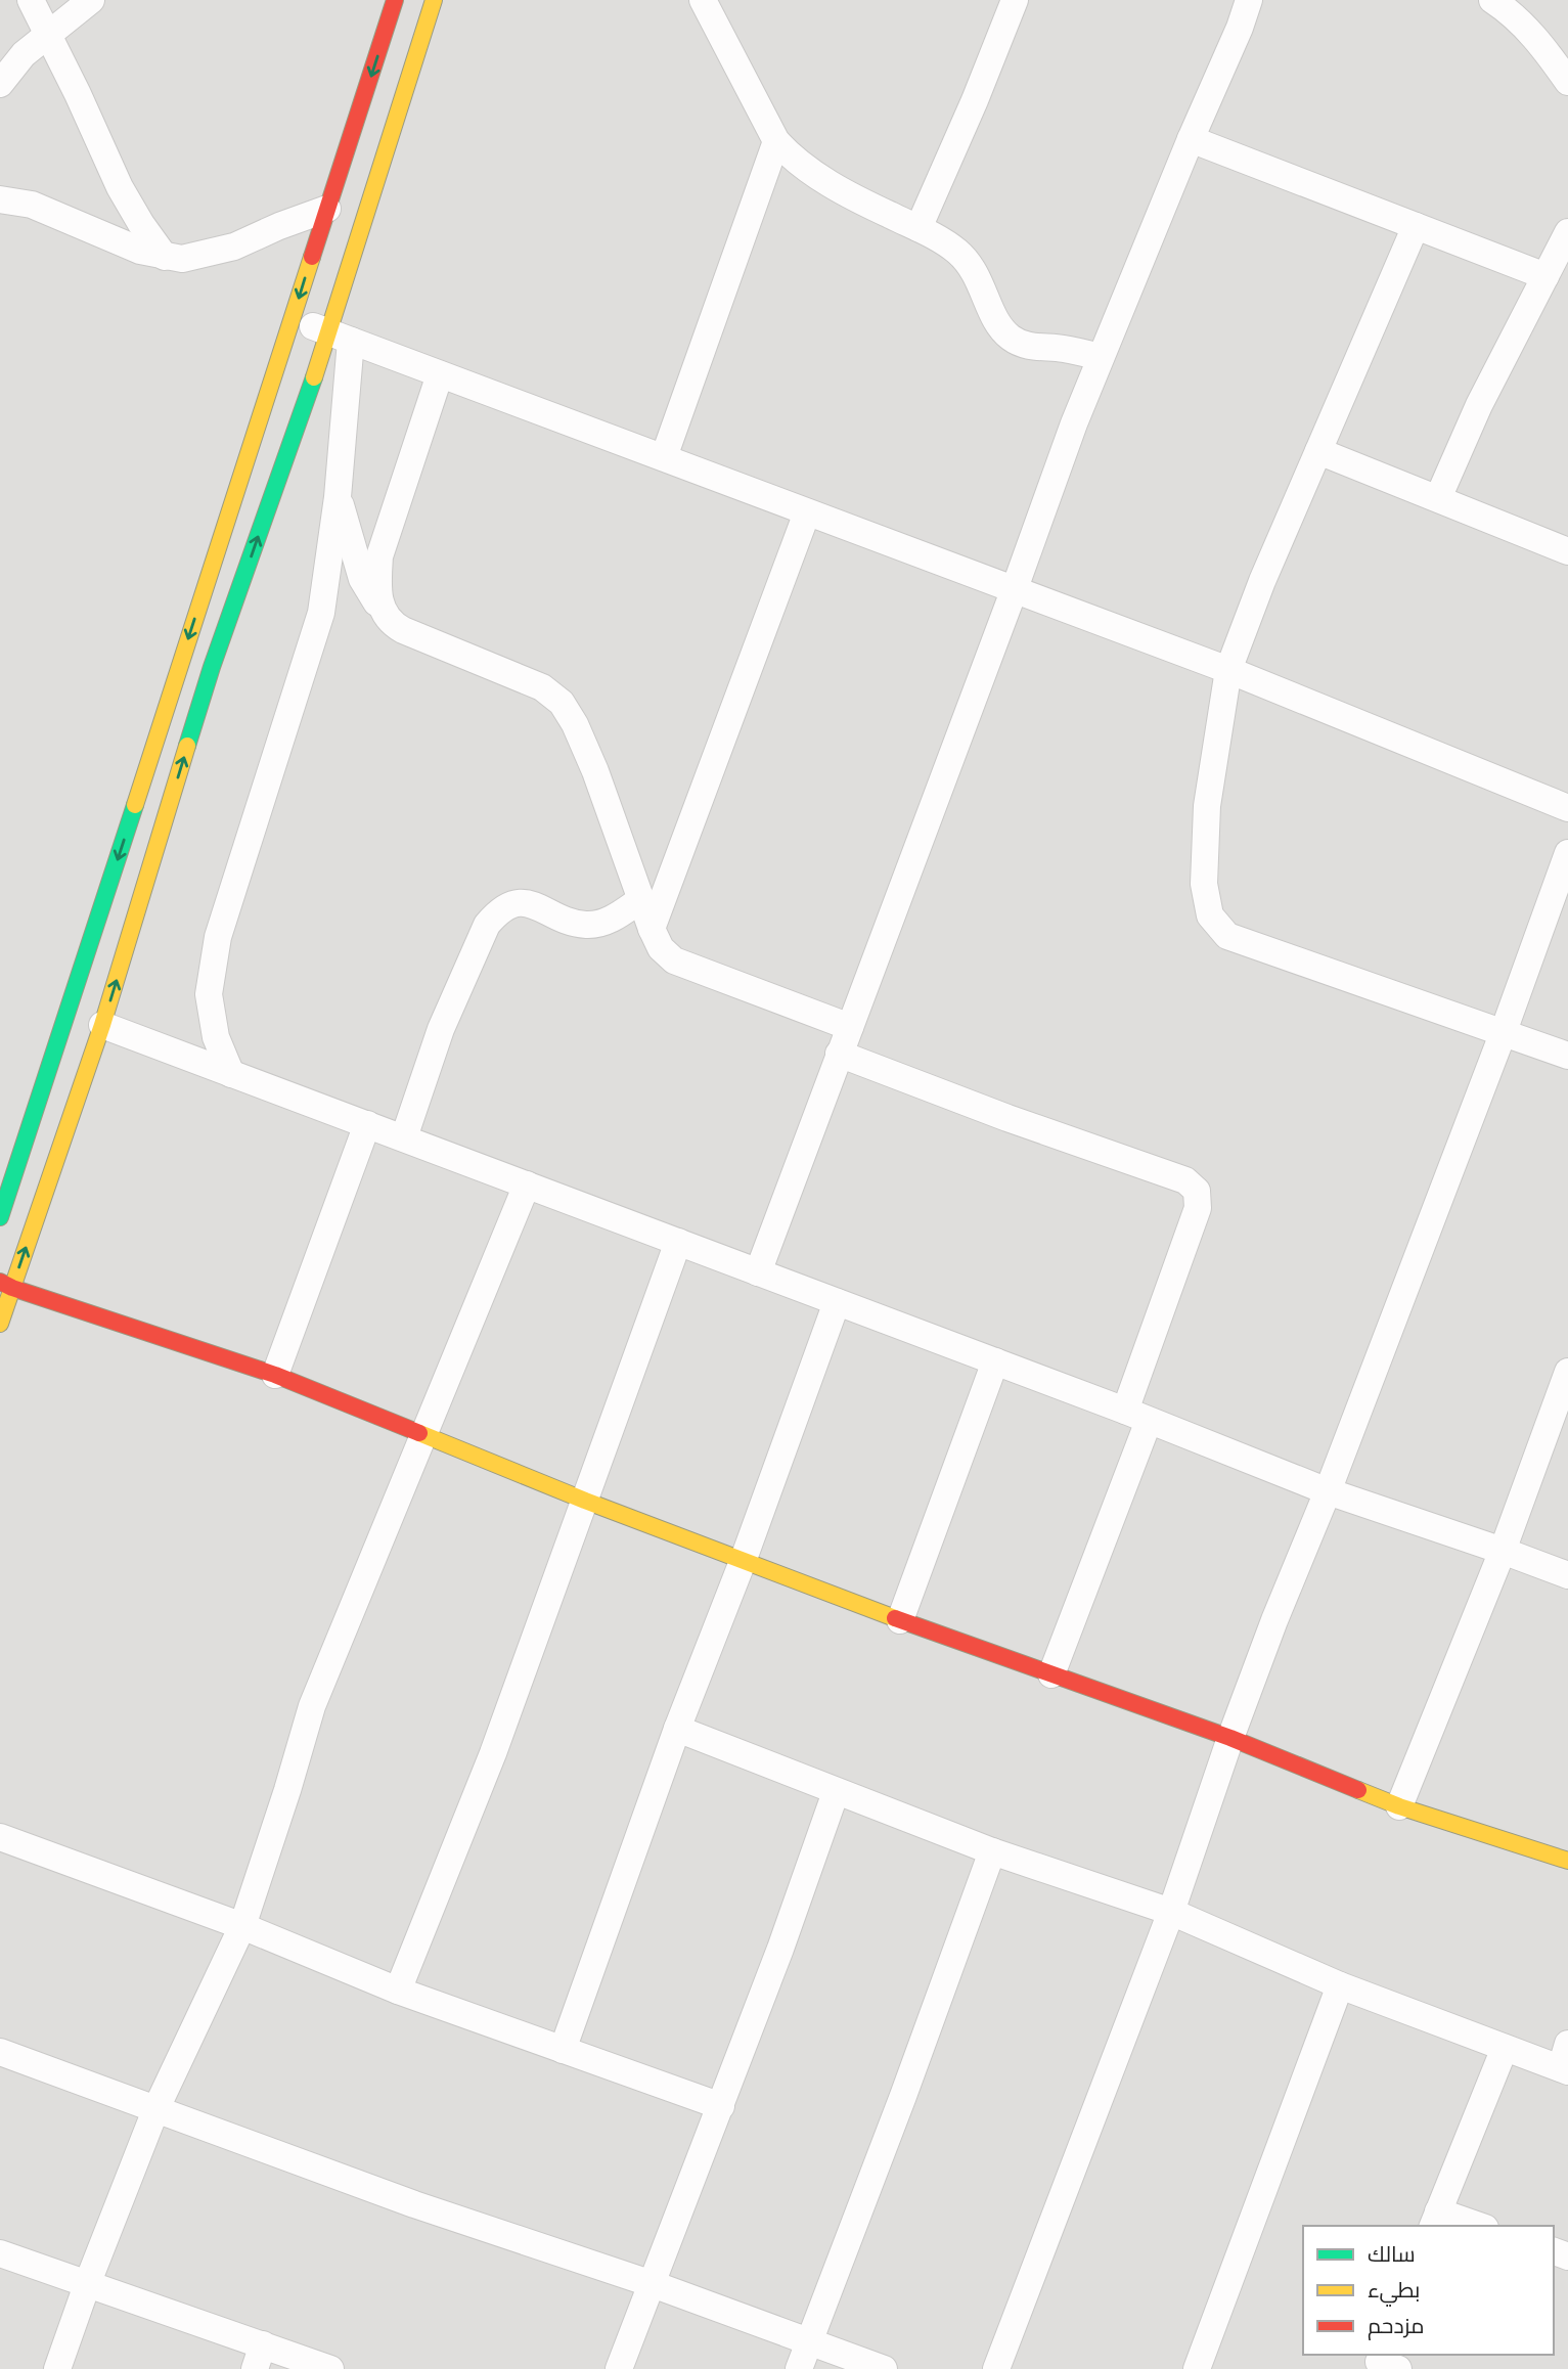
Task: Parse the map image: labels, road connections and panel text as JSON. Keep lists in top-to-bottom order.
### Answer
{
  "legend": ["سالك", "بطيء", "مزدحم"]
}
